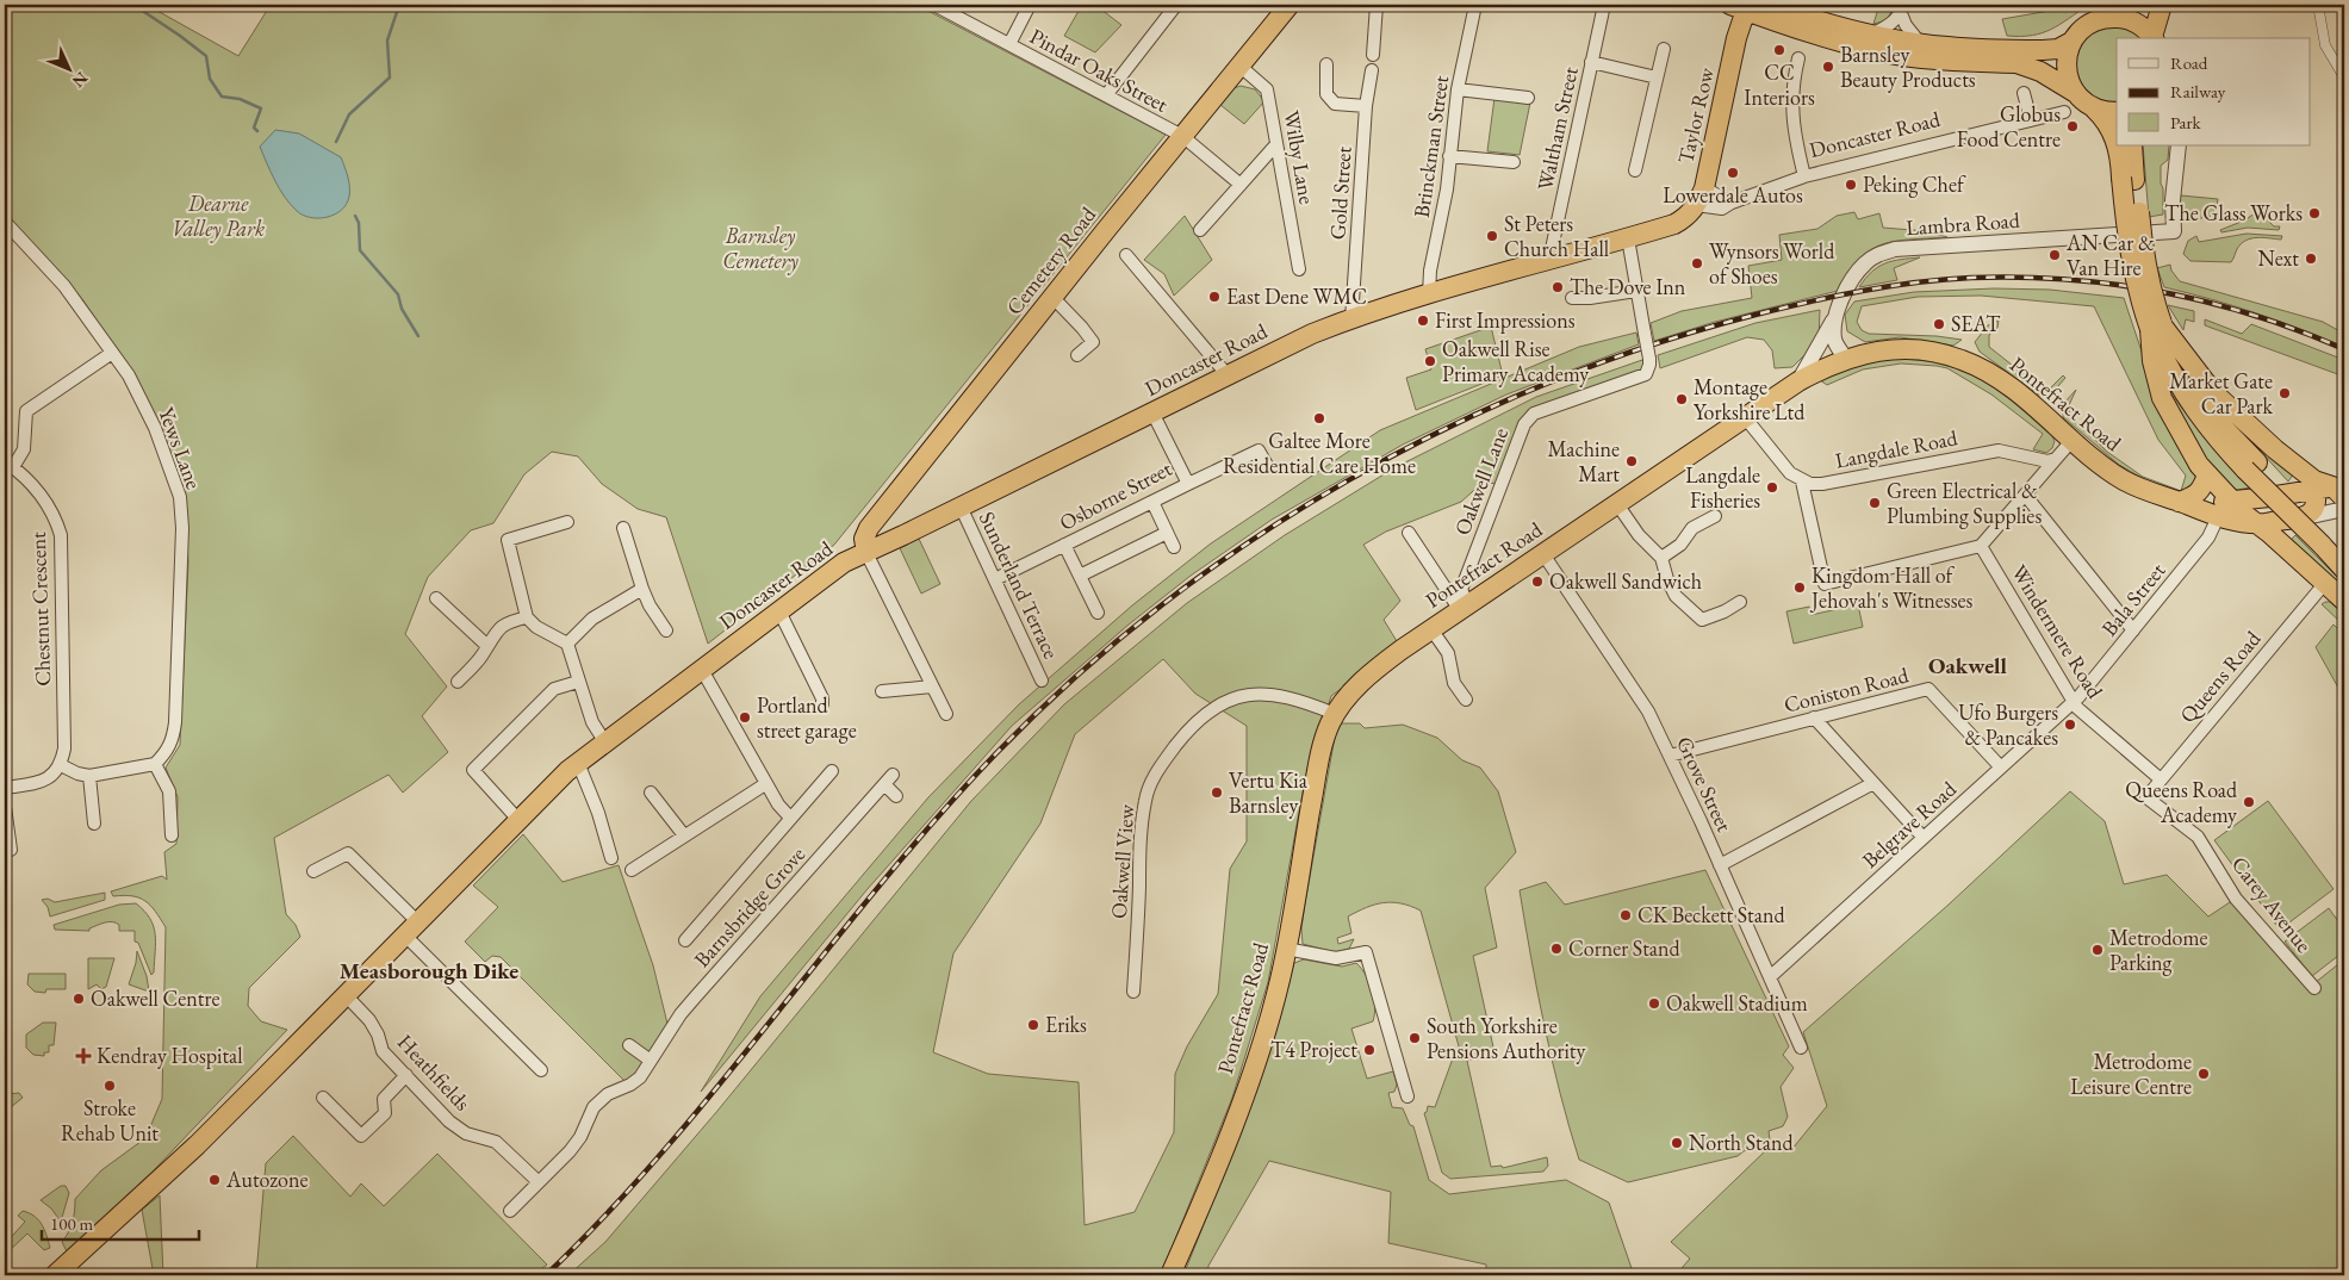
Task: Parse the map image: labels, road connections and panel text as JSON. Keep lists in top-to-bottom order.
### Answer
{
  "streets": {
    "highway": [
      "Taylor Row",
      "Doncaster Road",
      "Cemetery Road",
      "Pontefract Road"
    ],
    "street": [
      "Pindar Oaks Street",
      "Waltham Street",
      "Brinckman Street",
      "Wilby Lane",
      "Gold Street",
      "Lambra Road",
      "Yews Lane",
      "Langdale Road",
      "Oakwell Lane",
      "Osborne Street",
      "Sunderland Terrace",
      "Bala Street",
      "Chestnut Crescent",
      "Windermere Road",
      "Queens Road",
      "Coniston Road",
      "Grove Street",
      "Belgrave Road",
      "Oakwell View",
      "Carey Avenue",
      "Barnsbridge Grove",
      "Heathfields"
    ]
  },
  "crossings": [
    ["Pindar Oaks Street", "Cemetery Road"],
    ["Taylor Row", "Doncaster Road"],
    ["Waltham Street", "Doncaster Road"],
    ["Doncaster Road", "Brinckman Street"],
    ["Doncaster Road", "Gold Street"],
    ["Doncaster Road", "Cemetery Road"],
    ["Doncaster Road", "Oakwell Lane"],
    ["Doncaster Road", "Osborne Street"],
    ["Doncaster Road", "Sunderland Terrace"],
    ["Doncaster Road", "Heathfields"],
    ["Wilby Lane", "Cemetery Road"],
    ["Lambra Road", "Pontefract Road"],
    ["Pontefract Road", "Oakwell Lane"],
    ["Pontefract Road", "Bala Street"],
    ["Pontefract Road", "Grove Street"],
    ["Pontefract Road", "Oakwell View"],
    ["Osborne Street", "Sunderland Terrace"],
    ["Bala Street", "Windermere Road"],
    ["Bala Street", "Belgrave Road"],
    ["Windermere Road", "Queens Road"],
    ["Windermere Road", "Belgrave Road"],
    ["Queens Road", "Carey Avenue"],
    ["Coniston Road", "Grove Street"],
    ["Coniston Road", "Belgrave Road"],
    ["Grove Street", "Belgrave Road"],
    ["Barnsbridge Grove", "Heathfields"]
  ],
  "districts": ["Oakwell", "Measborough Dike"],
  "parks": ["Dearne Valley Park", "Barnsley Cemetery"],
  "places": {
    "other": [
      "CC Interiors",
      "Barnsley Beauty Products",
      "Globus Food Centre",
      "Lowerdale Autos",
      "Peking Chef",
      "The Glass Works",
      "St Peters Church Hall",
      "AN Car & Van Hire",
      "Next",
      "Wynsors World of Shoes",
      "The Dove Inn",
      "East Dene WMC",
      "First Impressions",
      "SEAT",
      "Oakwell Rise Primary Academy",
      "Market Gate Car Park",
      "Montage Yorkshire Ltd",
      "Galtee More Residential Care Home",
      "Machine Mart",
      "Langdale Fisheries",
      "Green Electrical & Plumbing Supplies",
      "Oakwell Sandwich",
      "Kingdom Hall of Jehovah's Witnesses",
      "Portland street garage",
      "Ufo Burgers & Pancakes",
      "Vertu Kia Barnsley",
      "Queens Road Academy",
      "CK Beckett Stand",
      "Corner Stand",
      "Metrodome Parking",
      "Oakwell Centre",
      "Oakwell Stadium",
      "Eriks",
      "South Yorkshire Pensions Authority",
      "T4 Project",
      "Metrodome Leisure Centre",
      "Stroke Rehab Unit",
      "North Stand",
      "Autozone"
    ],
    "health": ["Kendray Hospital"]
  },
  "legend": ["Road", "Railway", "Park"],
  "scale_bar": "100 m",
  "north": "bottom right"
}
